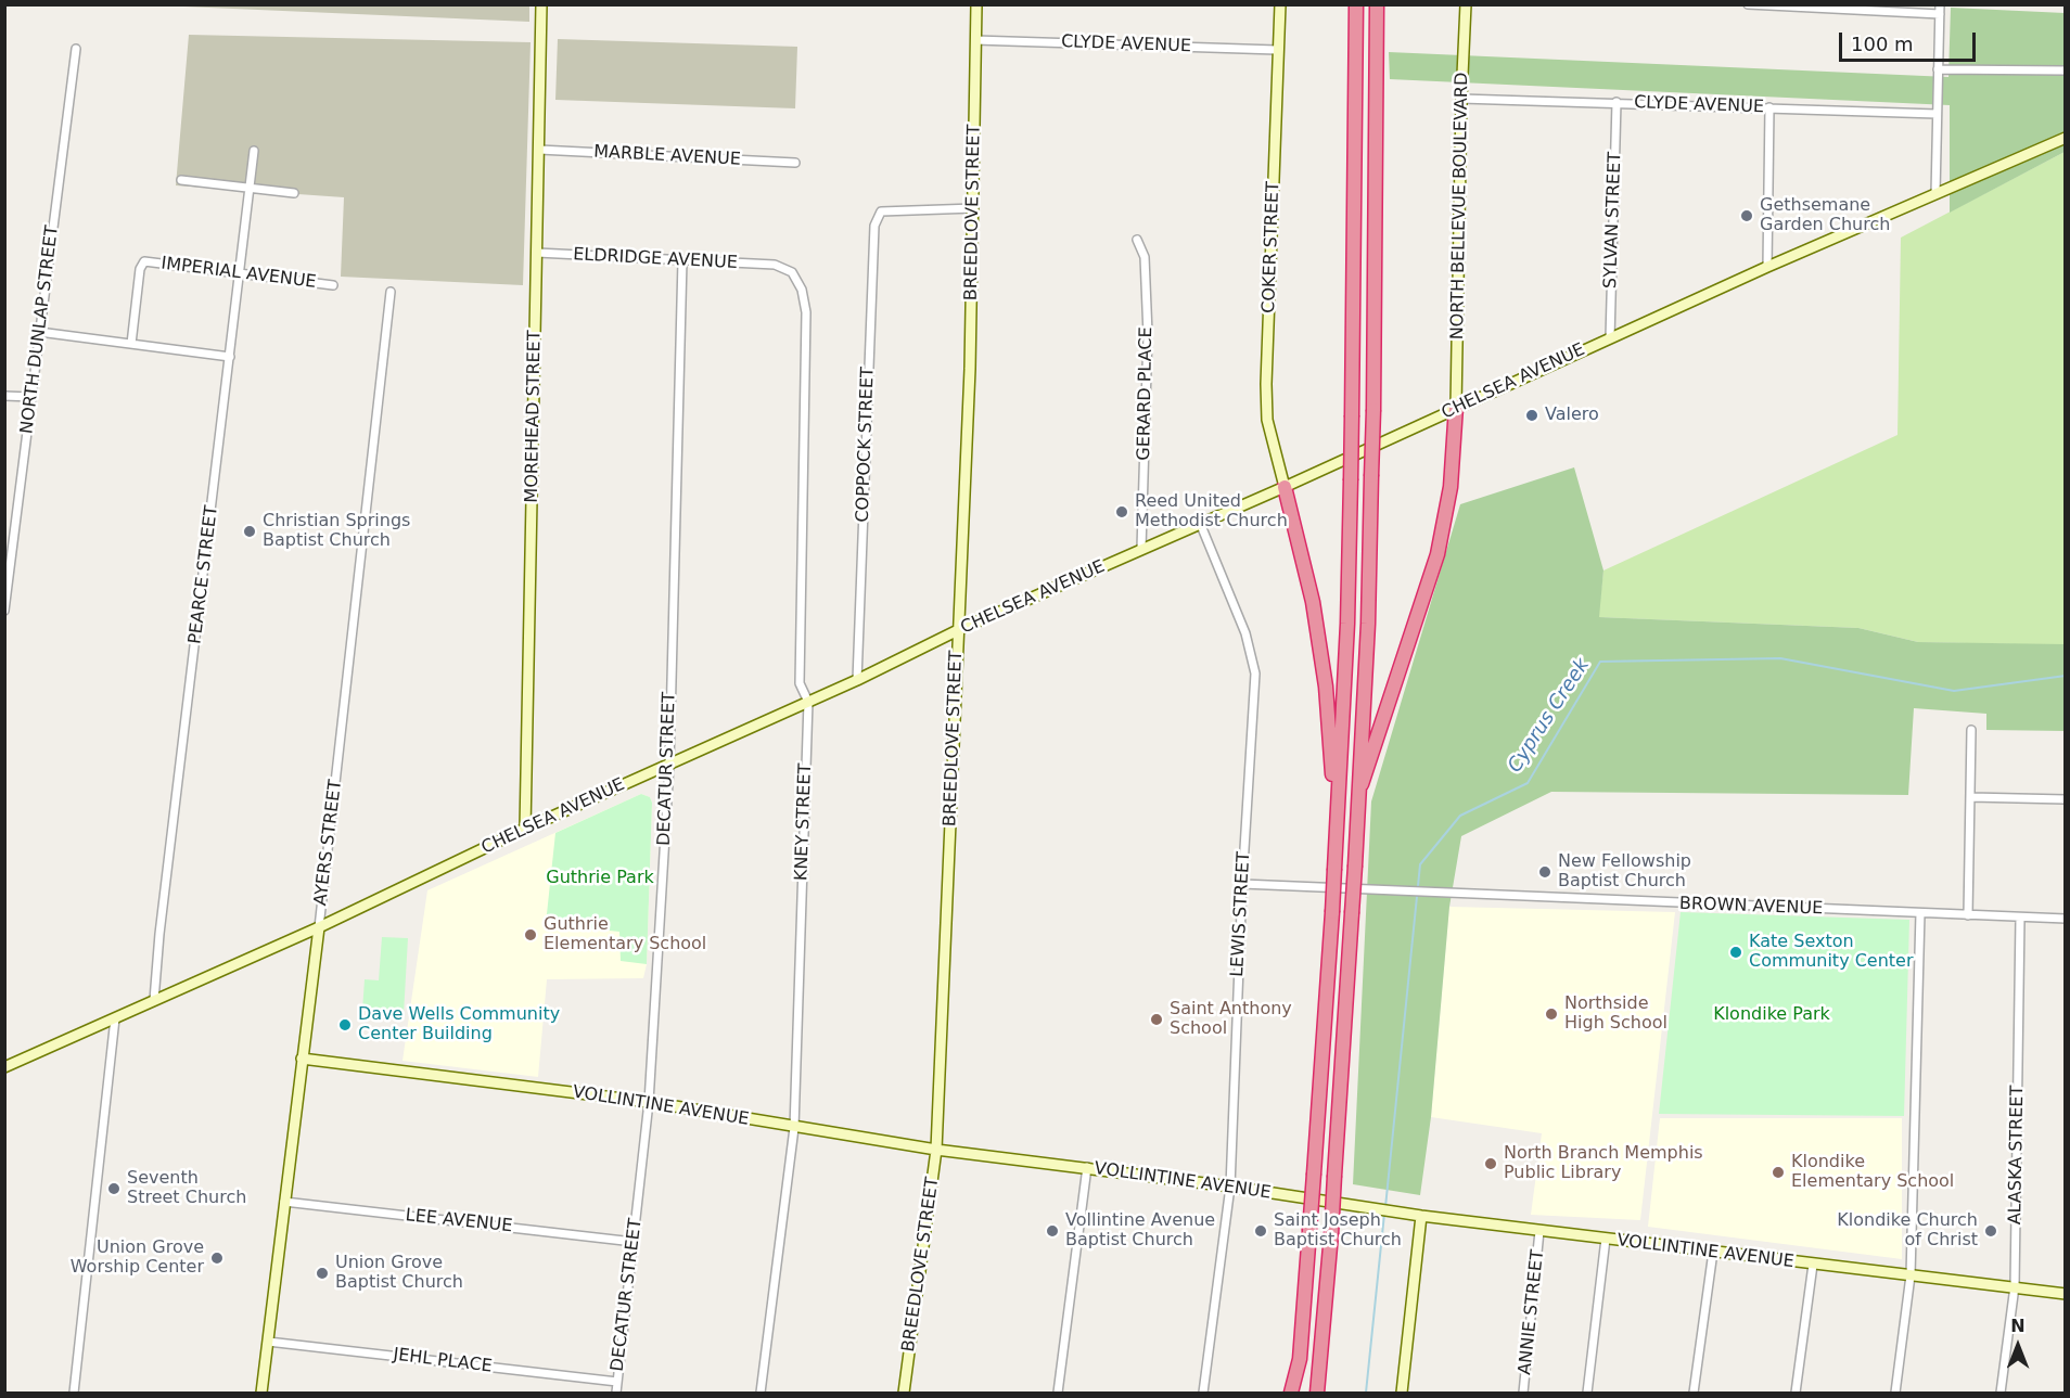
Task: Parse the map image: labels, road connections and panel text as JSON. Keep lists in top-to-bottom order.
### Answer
{
  "streets": {
    "street": [
      "CLYDE AVENUE",
      "MARBLE AVENUE",
      "NORTH BELLEVUE BOULEVARD",
      "BREEDLOVE STREET",
      "SYLVAN STREET",
      "COKER STREET",
      "ELDRIDGE AVENUE",
      "IMPERIAL AVENUE",
      "NORTH DUNLAP STREET",
      "CHELSEA AVENUE",
      "GERARD PLACE",
      "MOREHEAD STREET",
      "COPPOCK STREET",
      "PEARCE STREET",
      "DECATUR STREET",
      "KNEY STREET",
      "AYERS STREET",
      "BROWN AVENUE",
      "LEWIS STREET",
      "VOLLINTINE AVENUE",
      "ALASKA STREET",
      "LEE AVENUE",
      "ANNIE STREET",
      "JEHL PLACE"
    ]
  },
  "crossings": [
    ["CLYDE AVENUE", "NORTH BELLEVUE BOULEVARD"],
    ["CLYDE AVENUE", "BREEDLOVE STREET"],
    ["CLYDE AVENUE", "SYLVAN STREET"],
    ["CLYDE AVENUE", "COKER STREET"],
    ["MARBLE AVENUE", "MOREHEAD STREET"],
    ["NORTH BELLEVUE BOULEVARD", "CHELSEA AVENUE"],
    ["BREEDLOVE STREET", "CHELSEA AVENUE"],
    ["BREEDLOVE STREET", "COPPOCK STREET"],
    ["BREEDLOVE STREET", "VOLLINTINE AVENUE"],
    ["SYLVAN STREET", "CHELSEA AVENUE"],
    ["COKER STREET", "CHELSEA AVENUE"],
    ["ELDRIDGE AVENUE", "MOREHEAD STREET"],
    ["ELDRIDGE AVENUE", "DECATUR STREET"],
    ["ELDRIDGE AVENUE", "KNEY STREET"],
    ["IMPERIAL AVENUE", "PEARCE STREET"],
    ["CHELSEA AVENUE", "GERARD PLACE"],
    ["CHELSEA AVENUE", "MOREHEAD STREET"],
    ["CHELSEA AVENUE", "COPPOCK STREET"],
    ["CHELSEA AVENUE", "PEARCE STREET"],
    ["CHELSEA AVENUE", "DECATUR STREET"],
    ["CHELSEA AVENUE", "KNEY STREET"],
    ["CHELSEA AVENUE", "AYERS STREET"],
    ["CHELSEA AVENUE", "LEWIS STREET"],
    ["DECATUR STREET", "VOLLINTINE AVENUE"],
    ["DECATUR STREET", "LEE AVENUE"],
    ["DECATUR STREET", "JEHL PLACE"],
    ["KNEY STREET", "VOLLINTINE AVENUE"],
    ["AYERS STREET", "VOLLINTINE AVENUE"],
    ["AYERS STREET", "LEE AVENUE"],
    ["AYERS STREET", "JEHL PLACE"],
    ["BROWN AVENUE", "LEWIS STREET"],
    ["BROWN AVENUE", "ALASKA STREET"],
    ["LEWIS STREET", "VOLLINTINE AVENUE"],
    ["VOLLINTINE AVENUE", "ALASKA STREET"],
    ["VOLLINTINE AVENUE", "ANNIE STREET"]
  ],
  "water": ["Cyprus Creek"],
  "parks": ["Guthrie Park", "Klondike Park"],
  "places": [
    "Gethsemane Garden Church",
    "Valero",
    "Reed United Methodist Church",
    "Christian Springs Baptist Church",
    "New Fellowship Baptist Church",
    "Guthrie Elementary School",
    "Kate Sexton Community Center",
    "Northside High School",
    "Saint Anthony School",
    "Dave Wells Community Center Building",
    "North Branch Memphis Public Library",
    "Klondike Elementary School",
    "Seventh Street Church",
    "Vollintine Avenue Baptist Church",
    "Saint Joseph Baptist Church",
    "Klondike Church of Christ",
    "Union Grove Worship Center",
    "Union Grove Baptist Church"
  ],
  "scale_bar": "100 m",
  "north": "top"
}
